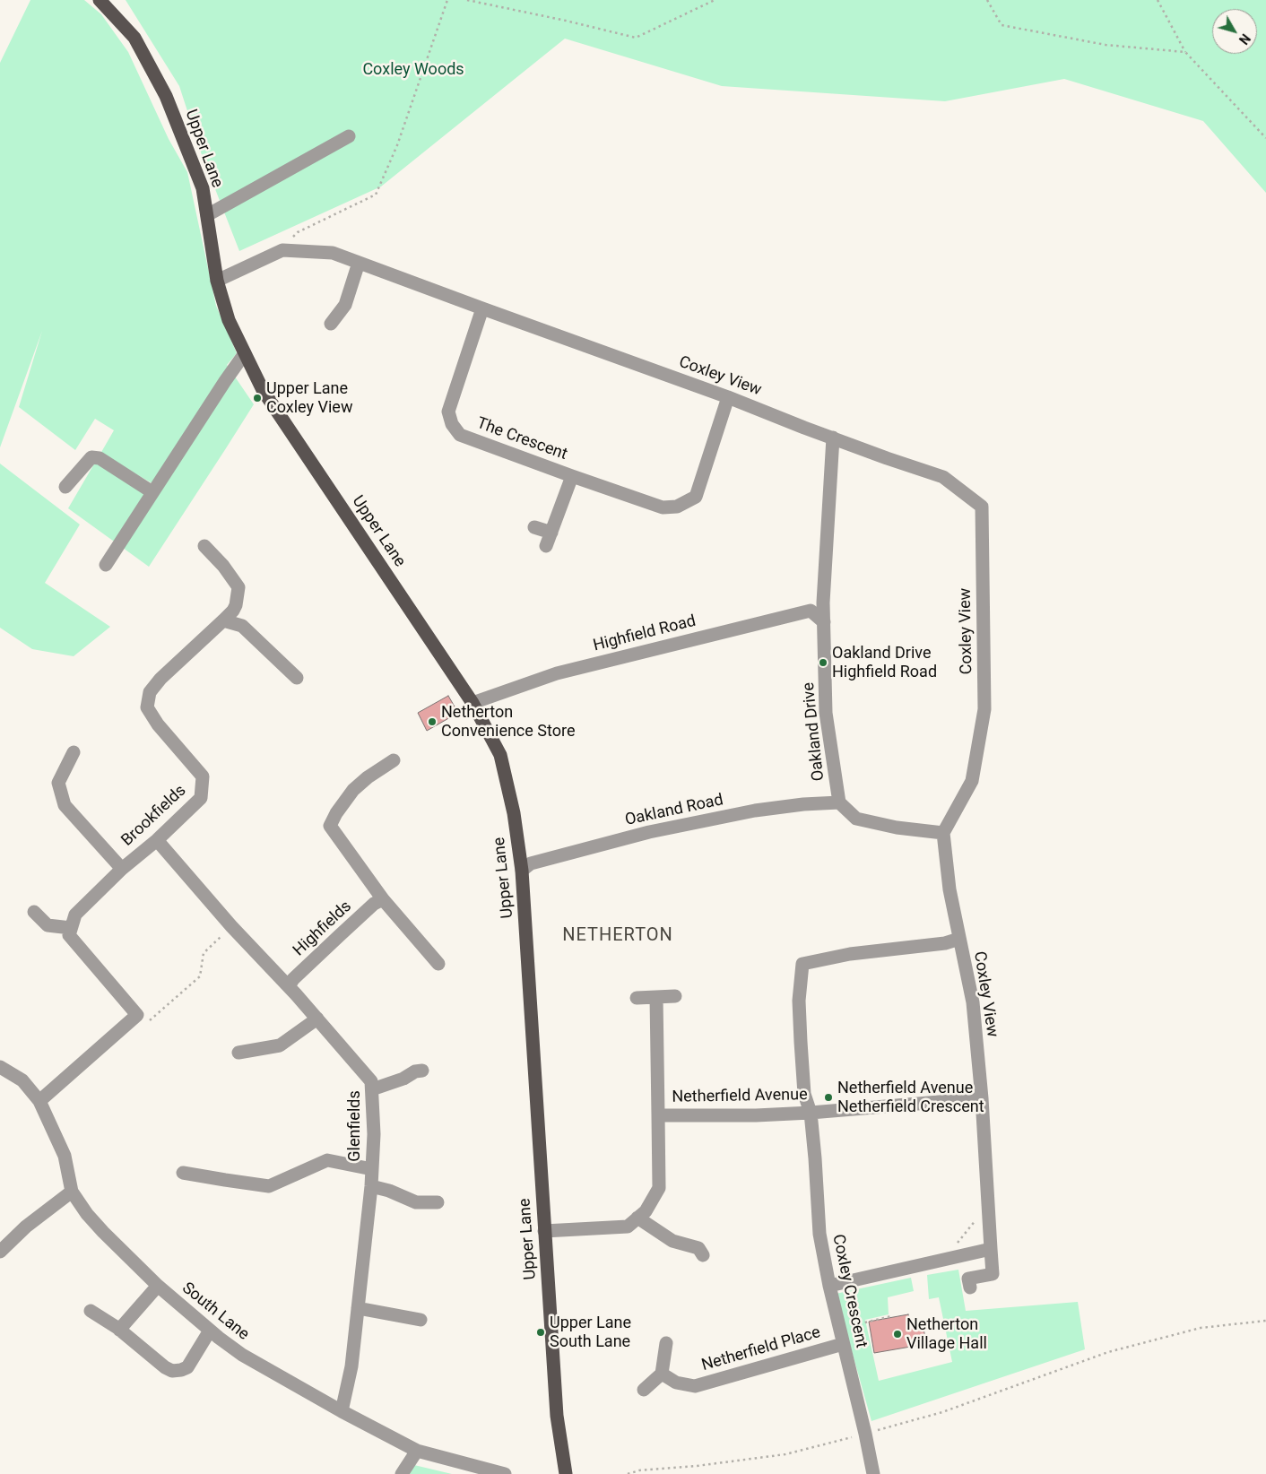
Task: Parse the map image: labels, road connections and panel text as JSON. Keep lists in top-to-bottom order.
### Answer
{
  "streets": {
    "main road": ["Upper Lane"],
    "street": [
      "Coxley View",
      "The Crescent",
      "Highfield Road",
      "Oakland Drive",
      "Oakland Road",
      "Brookfields",
      "Highfields",
      "Netherfield Avenue",
      "Glenfields",
      "Coxley Crescent",
      "South Lane",
      "Netherfield Place"
    ]
  },
  "crossings": [
    ["Upper Lane", "Coxley View"],
    ["Upper Lane", "Highfield Road"],
    ["Upper Lane", "Oakland Road"],
    ["Upper Lane", "Netherfield Avenue"],
    ["Coxley View", "The Crescent"],
    ["Coxley View", "Oakland Drive"],
    ["Coxley View", "Netherfield Avenue"],
    ["Coxley View", "Coxley Crescent"],
    ["Highfield Road", "Oakland Drive"],
    ["Oakland Drive", "Oakland Road"],
    ["Brookfields", "Glenfields"],
    ["Highfields", "Glenfields"],
    ["Netherfield Avenue", "Coxley Crescent"],
    ["Glenfields", "South Lane"],
    ["Coxley Crescent", "Netherfield Place"]
  ],
  "districts": ["NETHERTON"],
  "parks": ["Coxley Woods"],
  "places": [
    "Upper Lane Coxley View",
    "Oakland Drive Highfield Road",
    "Netherton Convenience Store",
    "Netherfield Avenue Netherfield Crescent",
    "Upper Lane South Lane",
    "Netherton Village Hall"
  ],
  "north": "bottom right"
}
